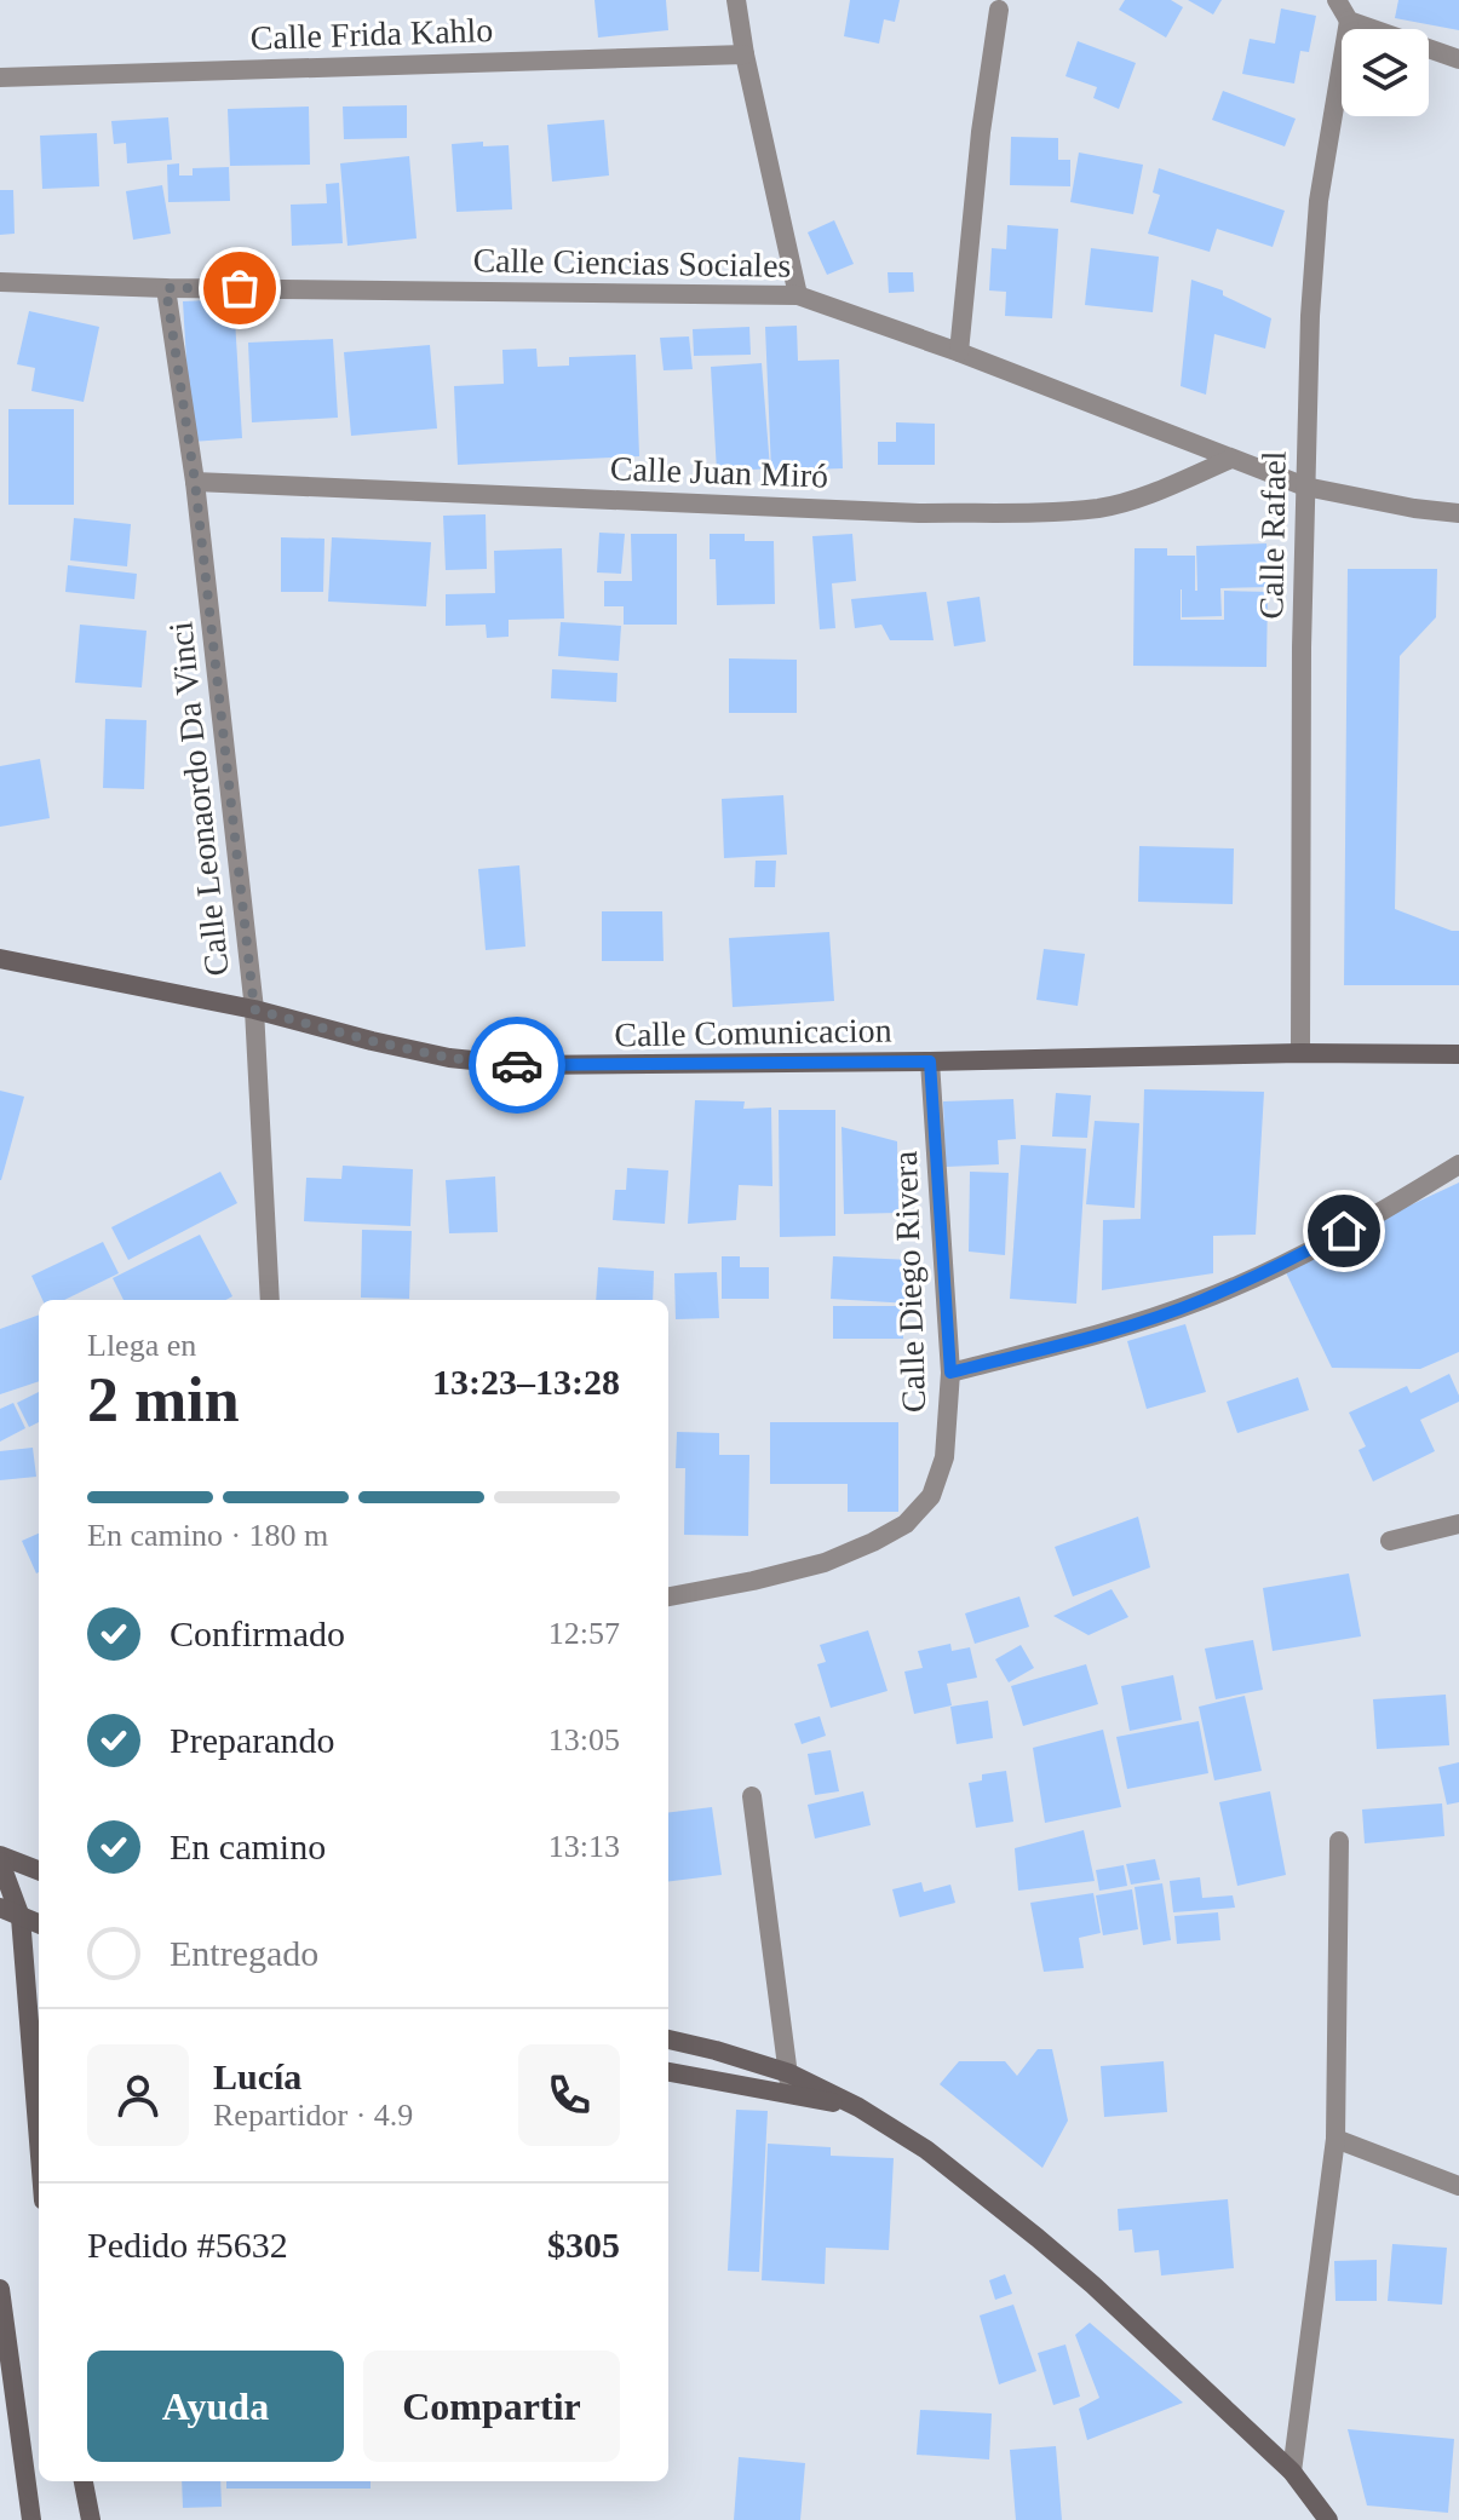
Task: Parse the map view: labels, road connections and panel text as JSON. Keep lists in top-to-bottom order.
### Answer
{
  "streets": {
    "street": [
      "Calle Frida Kahlo",
      "Calle Ciencias Sociales",
      "Calle Juan Miró",
      "Calle Rafael",
      "Calle Leonaordo Da Vinci",
      "Calle Comunicacion",
      "Calle Diego Rivera"
    ]
  },
  "crossings": [
    ["Calle Ciencias Sociales", "Calle Juan Miró"],
    ["Calle Ciencias Sociales", "Calle Rafael"],
    ["Calle Ciencias Sociales", "Calle Leonaordo Da Vinci"],
    ["Calle Juan Miró", "Calle Leonaordo Da Vinci"],
    ["Calle Rafael", "Calle Comunicacion"],
    ["Calle Leonaordo Da Vinci", "Calle Comunicacion"],
    ["Calle Comunicacion", "Calle Diego Rivera"]
  ],
  "page": {
    "heading": ["2 min", "Llega en", "13:23–13:28"],
    "panel": [
      "Lucía",
      "Repartidor · 4.9",
      "Pedido #5632",
      "$305"
    ],
    "bar": "En camino · 180 m",
    "list": [
      ["Confirmado", "12:57"],
      ["Preparando", "13:05"],
      ["En camino", "13:13"],
      "Entregado"
    ],
    "buttons": ["Ayuda", "Compartir"]
  }
}
